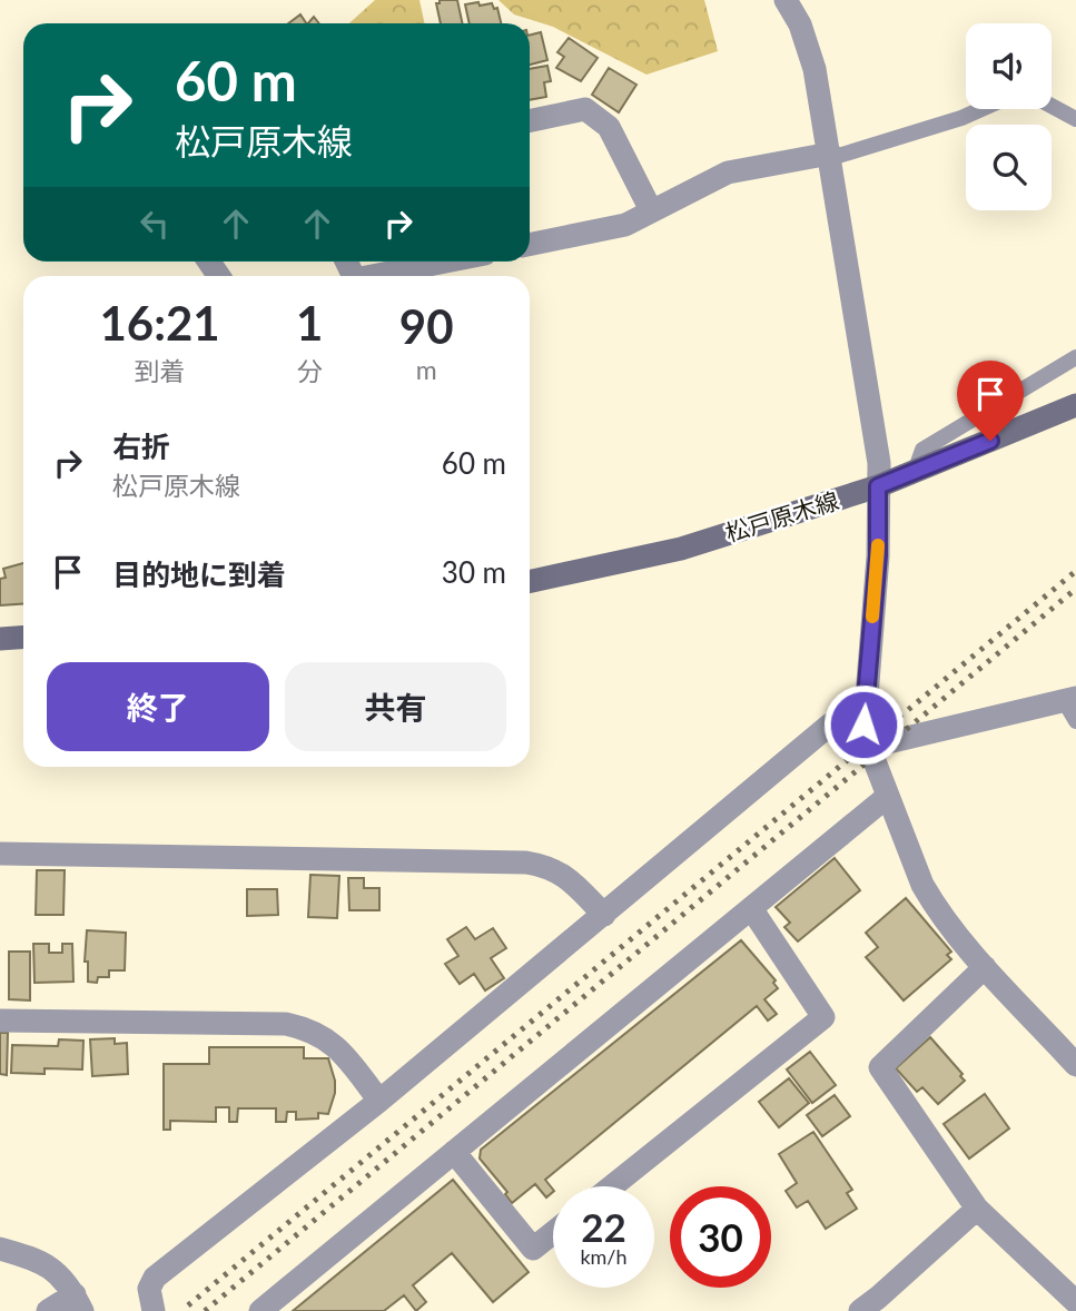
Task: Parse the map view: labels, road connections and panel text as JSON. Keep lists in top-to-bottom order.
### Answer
{
  "streets": {
    "main road": ["松戸原木線"]
  },
  "page": {
    "turn": ["60 m", "松戸原木線"],
    "eta": [
      "16:21",
      "到着",
      "1",
      "分",
      "90",
      "m"
    ],
    "list": [
      {
        "name": "右折",
        "note": "松戸原木線",
        "value": "60 m"
      },
      {
        "name": "目的地に到着",
        "value": "30 m"
      }
    ],
    "buttons": ["終了", "共有"],
    "speed": "22 km/h",
    "limit": "30"
  }
}
